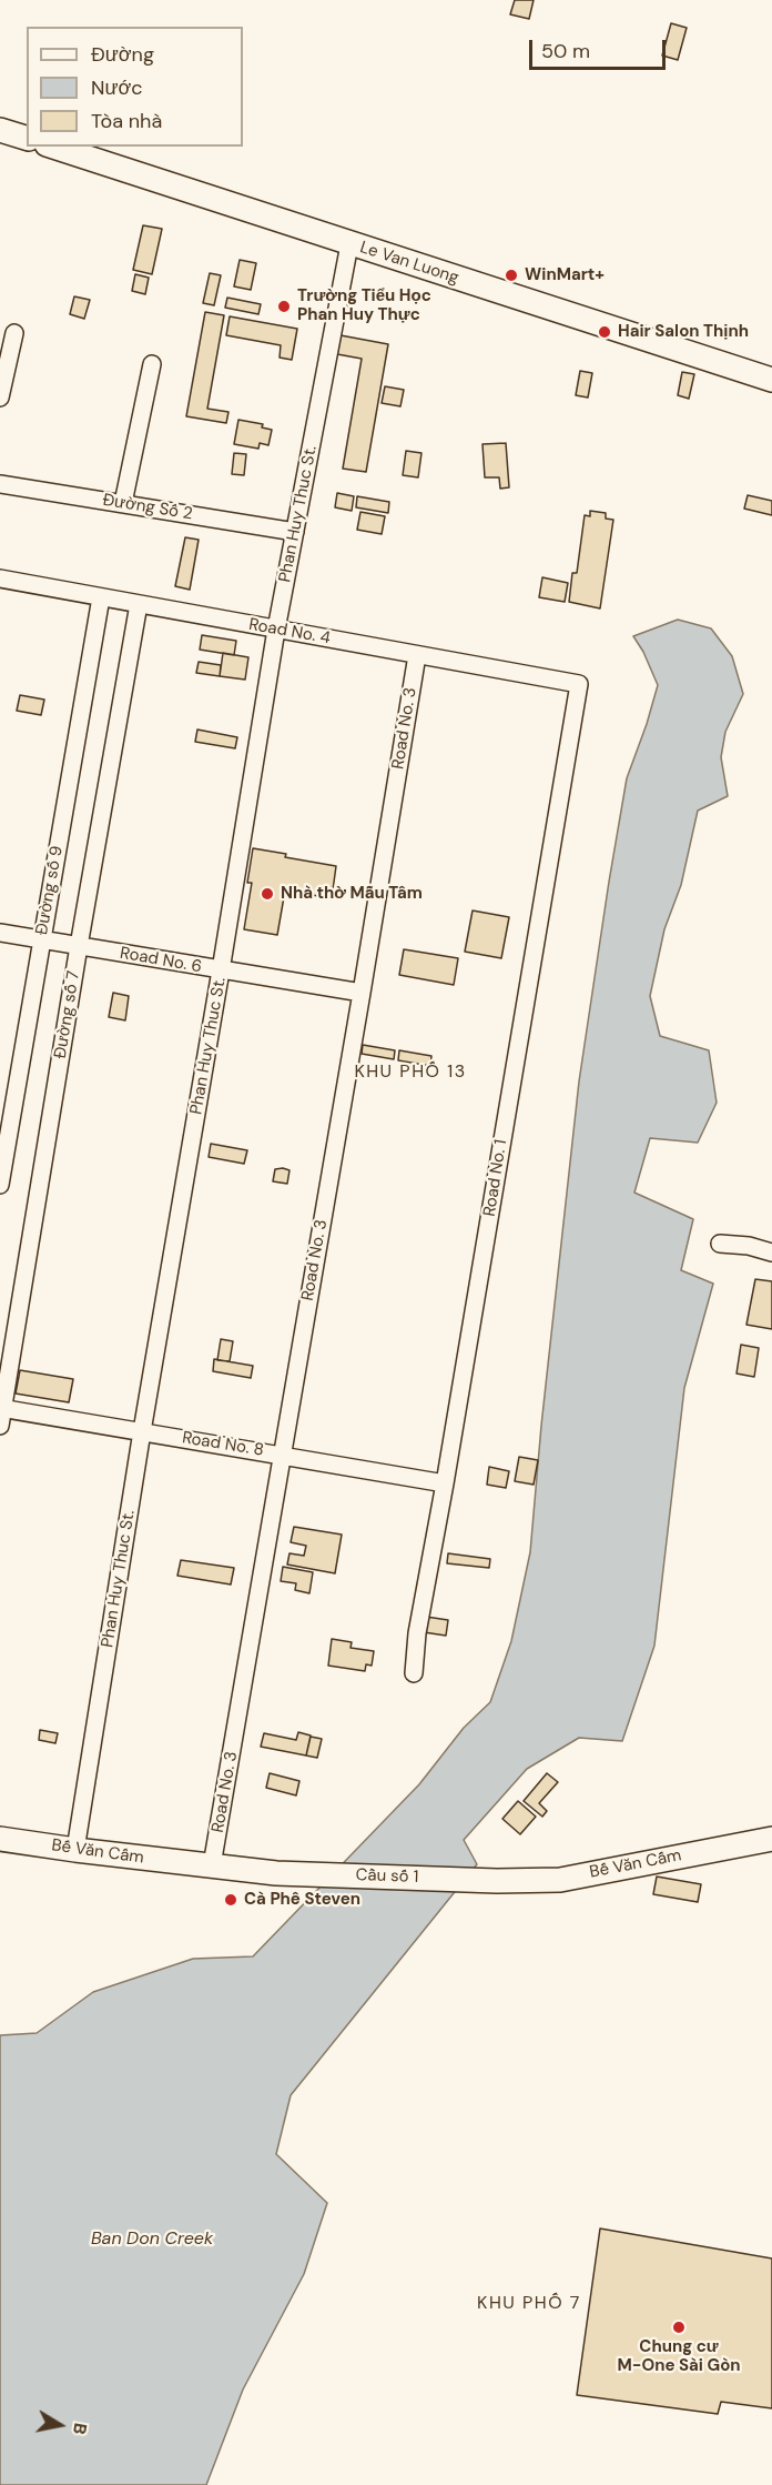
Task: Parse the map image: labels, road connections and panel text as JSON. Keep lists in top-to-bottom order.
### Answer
{
  "streets": {
    "street": [
      "Le Van Luong",
      "Đường Số 2",
      "Phan Huy Thuc St.",
      "Road No. 4",
      "Road No. 3",
      "Đường số 9",
      "Road No. 6",
      "Đường số 7",
      "Road No. 1",
      "Road No. 8",
      "Bế Văn Cấm",
      "Cầu số 1"
    ]
  },
  "crossings": [
    ["Le Van Luong", "Phan Huy Thuc St."],
    ["Đường Số 2", "Phan Huy Thuc St."],
    ["Phan Huy Thuc St.", "Road No. 4"],
    ["Phan Huy Thuc St.", "Road No. 6"],
    ["Phan Huy Thuc St.", "Road No. 8"],
    ["Phan Huy Thuc St.", "Bế Văn Cấm"],
    ["Road No. 4", "Road No. 3"],
    ["Road No. 4", "Đường số 9"],
    ["Road No. 4", "Đường số 7"],
    ["Road No. 4", "Road No. 1"],
    ["Road No. 3", "Road No. 6"],
    ["Road No. 3", "Road No. 8"],
    ["Road No. 3", "Bế Văn Cấm"],
    ["Đường số 9", "Road No. 6"],
    ["Road No. 6", "Đường số 7"],
    ["Đường số 7", "Road No. 8"],
    ["Road No. 1", "Road No. 8"],
    ["Bế Văn Cấm", "Cầu số 1"]
  ],
  "districts": ["KHU PHỐ 13", "KHU PHỐ 7"],
  "water": ["Ban Don Creek"],
  "places": [
    "WinMart+",
    "Trường Tiểu Học Phan Huy Thực",
    "Hair Salon Thịnh",
    "Nhà thờ Mẫu Tâm",
    "Cà Phê Steven",
    "Chung cư M-One Sài Gòn"
  ],
  "legend": ["Đường", "Nước", "Tòa nhà"],
  "scale_bar": "50 m",
  "north": "right"
}
